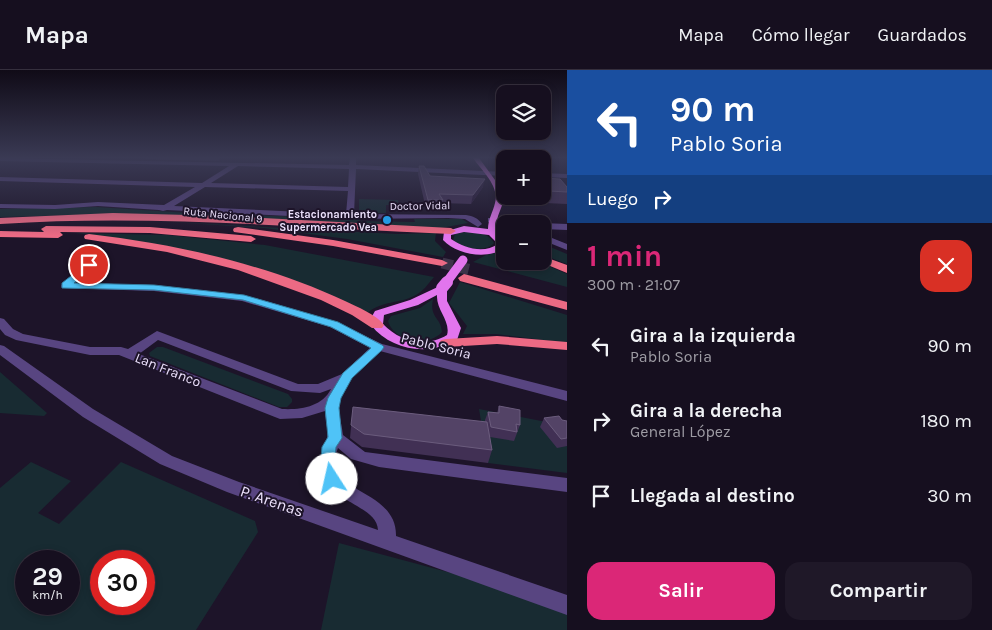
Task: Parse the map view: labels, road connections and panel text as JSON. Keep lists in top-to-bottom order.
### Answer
{
  "streets": {
    "highway": ["Ruta Nacional 9"],
    "street": [
      "Doctor Vidal",
      "Pablo Soria",
      "Lan Franco",
      "P. Arenas"
    ]
  },
  "places": ["Estacionamiento Supermercado Vea"],
  "page": {
    "header": "Mapa",
    "nav": ["Mapa", "Cómo llegar", "Guardados"],
    "turn": ["90 m", "Pablo Soria"],
    "map_buttons": ["+", "−"],
    "then": "Luego",
    "heading": ["1 min", "300 m · 21:07"],
    "list": [
      {
        "name": "Gira a la izquierda",
        "note": "Pablo Soria",
        "value": "90 m"
      },
      {
        "name": "Gira a la derecha",
        "note": "General López",
        "value": "180 m"
      },
      {
        "name": "Llegada al destino",
        "value": "30 m"
      }
    ],
    "speed": "29 km/h",
    "limit": "30",
    "buttons": ["Salir", "Compartir"]
  }
}
